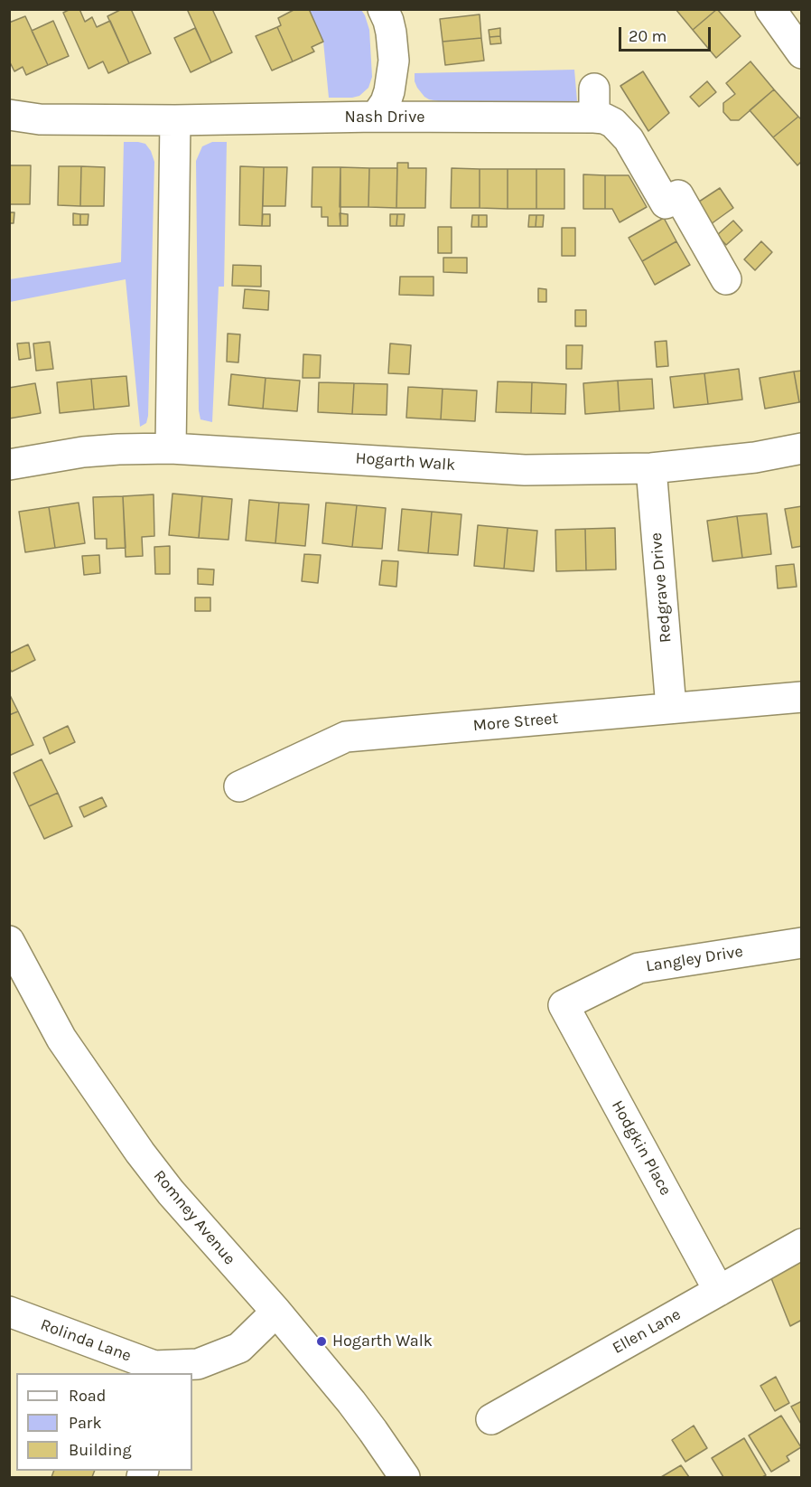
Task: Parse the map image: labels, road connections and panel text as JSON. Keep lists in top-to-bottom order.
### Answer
{
  "streets": {
    "street": [
      "Nash Drive",
      "Hogarth Walk",
      "Redgrave Drive",
      "More Street",
      "Langley Drive",
      "Hodgkin Place",
      "Romney Avenue",
      "Ellen Lane",
      "Rolinda Lane"
    ]
  },
  "crossings": [
    ["Hogarth Walk", "Redgrave Drive"],
    ["Redgrave Drive", "More Street"],
    ["Langley Drive", "Hodgkin Place"],
    ["Hodgkin Place", "Ellen Lane"],
    ["Romney Avenue", "Rolinda Lane"]
  ],
  "places": ["Hogarth Walk"],
  "legend": ["Road", "Park", "Building"],
  "scale_bar": "20 m"
}
